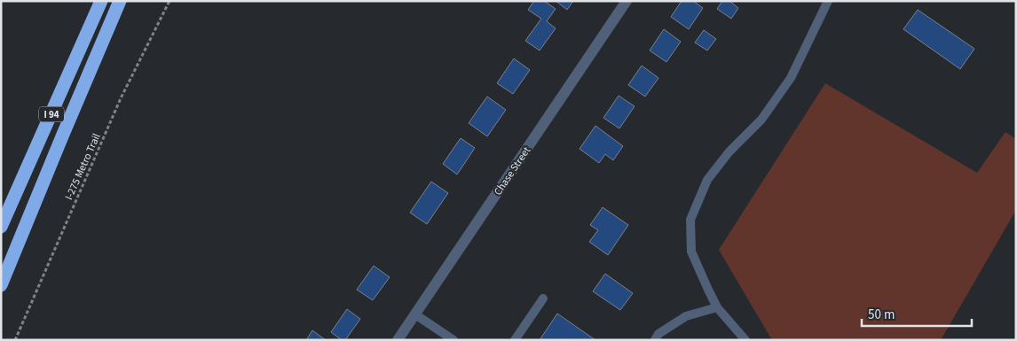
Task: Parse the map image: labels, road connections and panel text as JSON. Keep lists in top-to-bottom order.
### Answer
{
  "streets": {
    "highway": ["I 94"],
    "street": ["Chase Street"],
    "path": ["I-275 Metro Trail"]
  },
  "scale_bar": "50 m"
}
